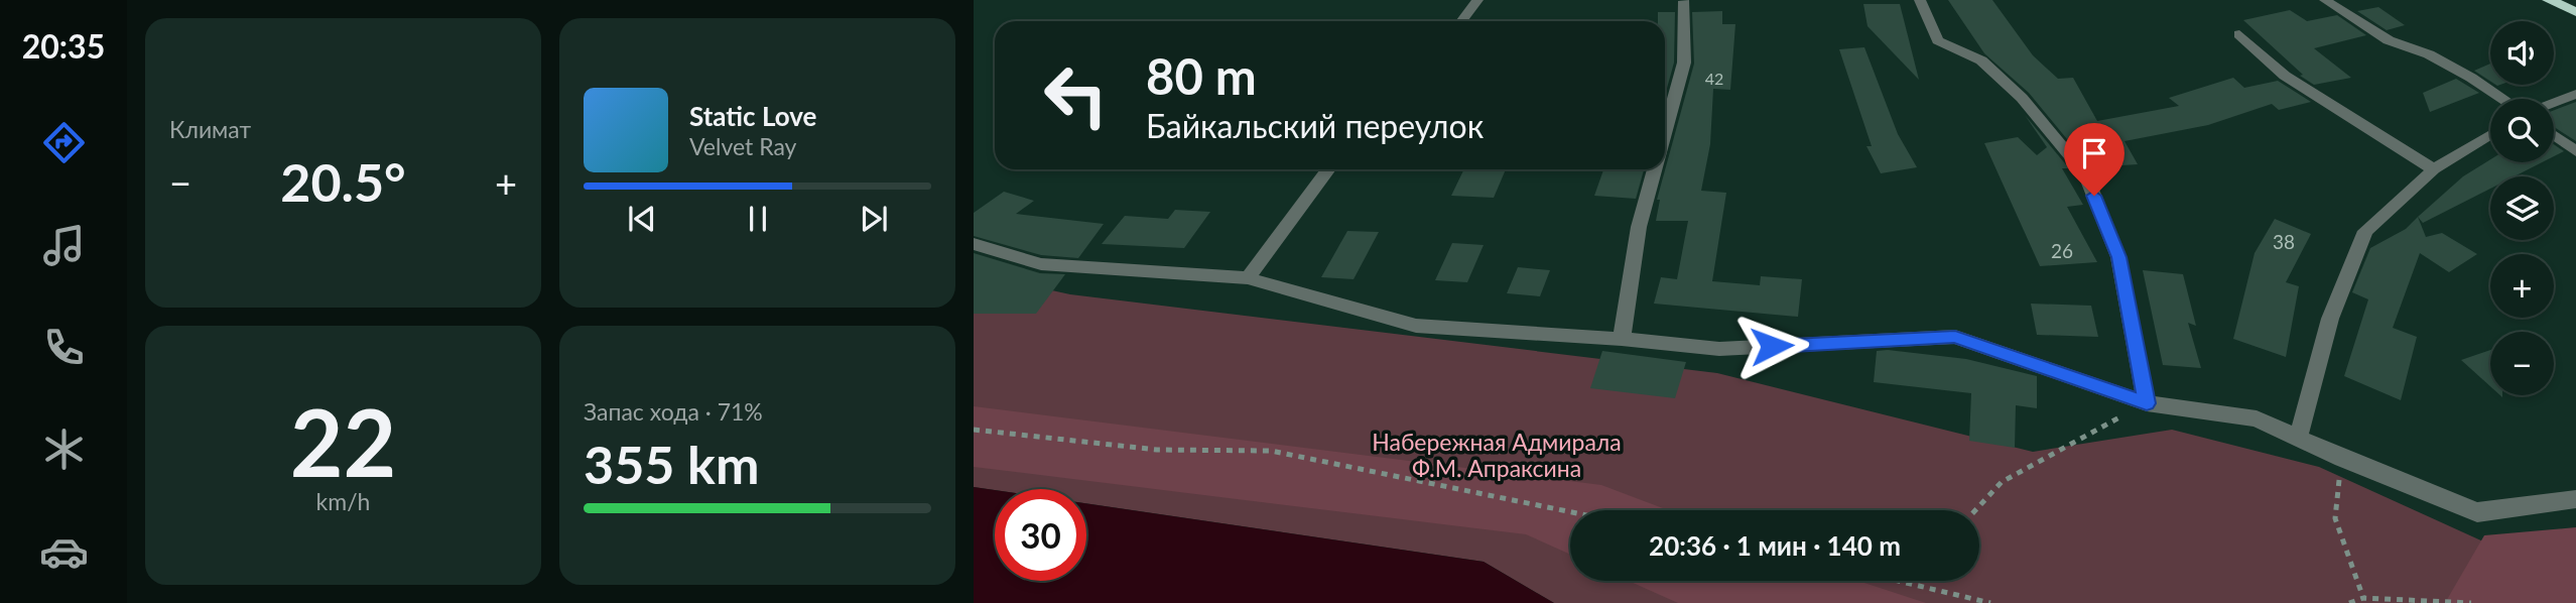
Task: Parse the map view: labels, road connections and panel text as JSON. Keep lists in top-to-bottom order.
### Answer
{
  "parks": ["Набережная Адмирала Ф.М. Апраксина"],
  "house_numbers": ["42", "38", "26"],
  "page": {
    "tabs": "20:35",
    "tile": [
      "Климат",
      ["22", "km/h"],
      ["Запас хода · 71%", "355 km"]
    ],
    "map_buttons": ["+", "−"],
    "turn": ["80 m", "Байкальский переулок"],
    "song": ["Static Love", "Velvet Ray"],
    "heat": ["−", "20.5°", "+"],
    "limit": "30",
    "trip": "20:36 · 1 мин · 140 m"
  }
}
